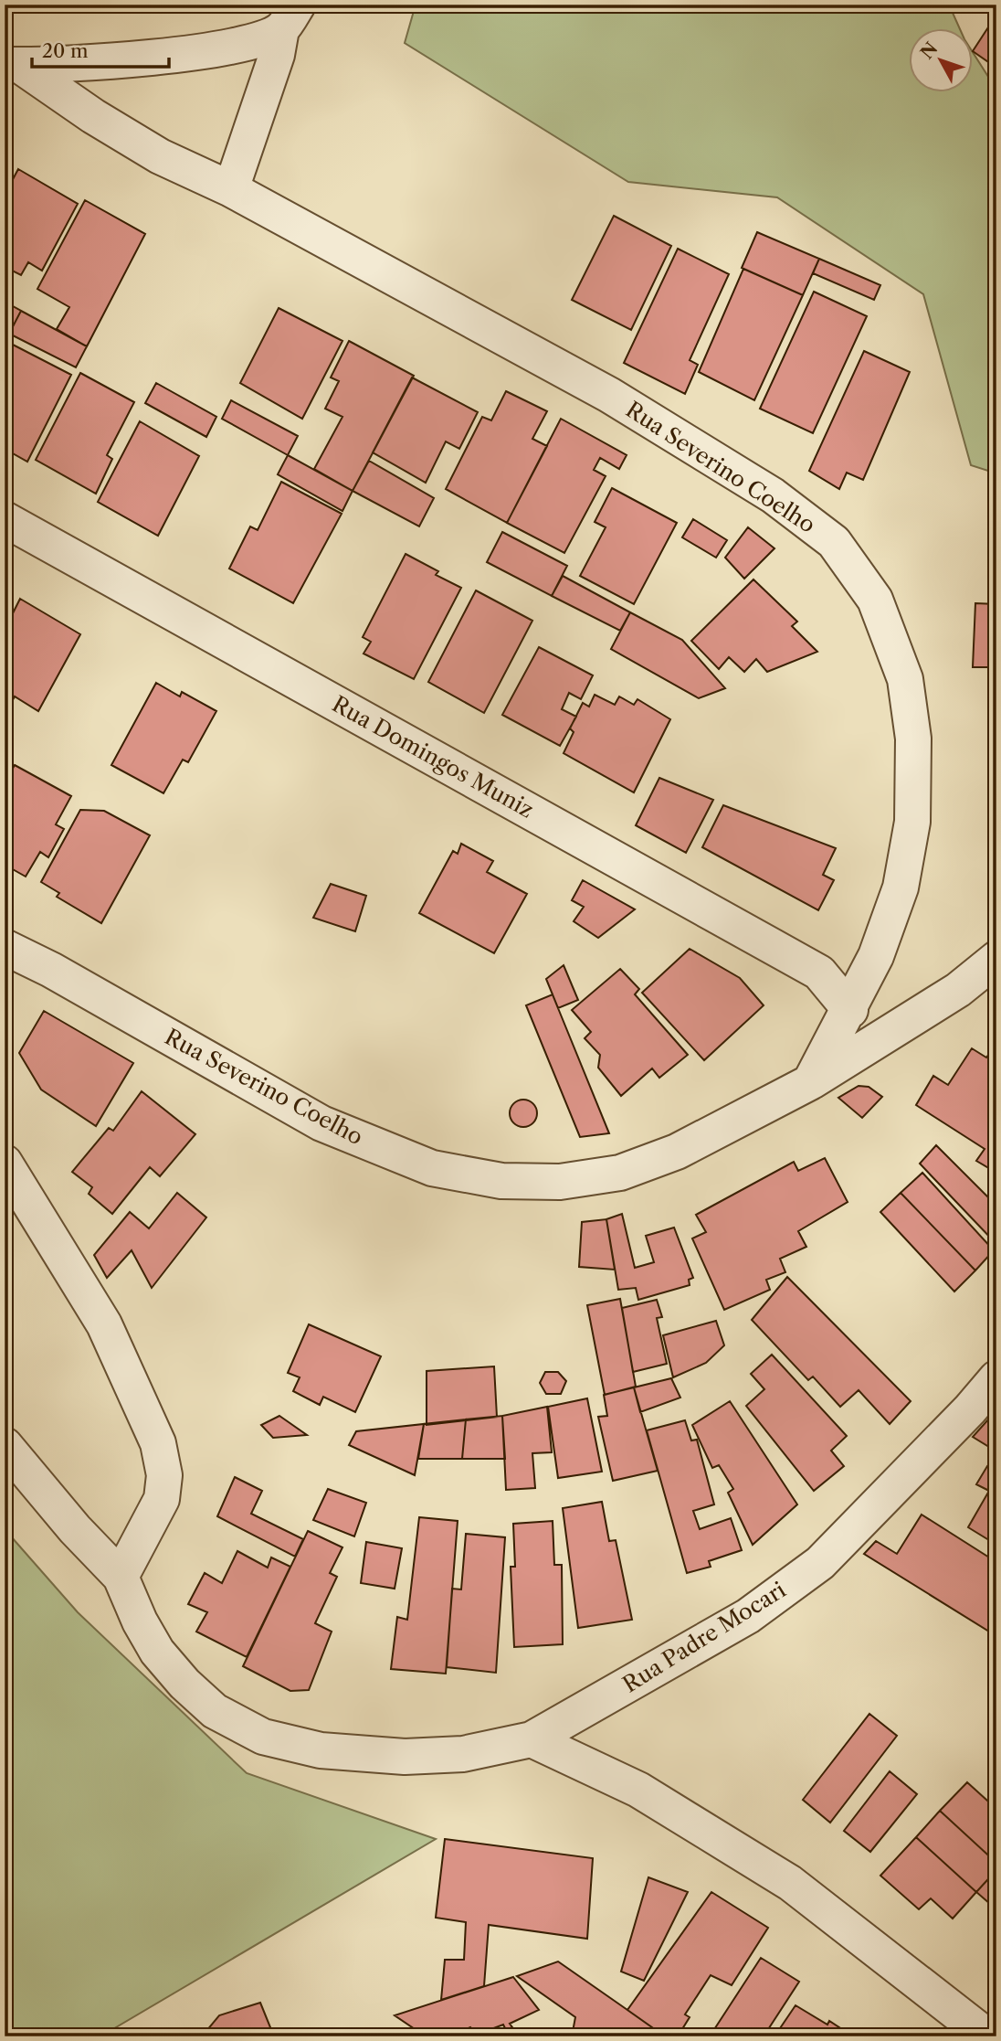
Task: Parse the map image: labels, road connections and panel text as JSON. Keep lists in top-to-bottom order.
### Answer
{
  "streets": {
    "street": ["Rua Severino Coelho", "Rua Domingos Muniz", "Rua Padre Mocari"]
  },
  "crossings": [
    ["Rua Severino Coelho", "Rua Domingos Muniz"]
  ],
  "scale_bar": "20 m",
  "north": "top left"
}
